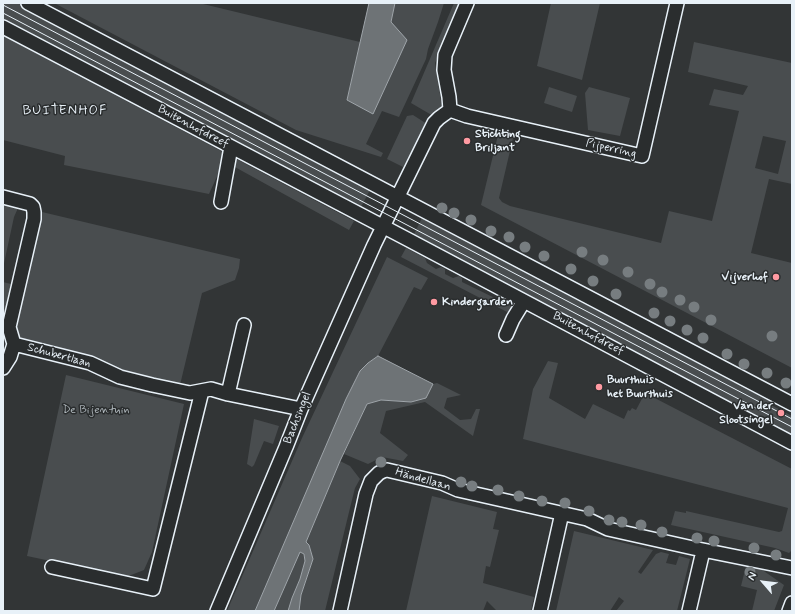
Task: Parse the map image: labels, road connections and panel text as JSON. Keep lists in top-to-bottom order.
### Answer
{
  "streets": {
    "street": [
      "Buitenhofdreef",
      "Pijperring",
      "Schubertlaan",
      "Bachsingel",
      "Händellaan"
    ]
  },
  "crossings": [
    ["Buitenhofdreef", "Bachsingel"],
    ["Schubertlaan", "Bachsingel"]
  ],
  "districts": ["BUITENHOF"],
  "parks": ["De Bijentuin"],
  "places": [
    "Stichting Briljant",
    "Vijverhof",
    "Kindergarden",
    "Buurthuis het Buurthuis",
    "Van der Slootsingel"
  ],
  "north": "top left"
}
